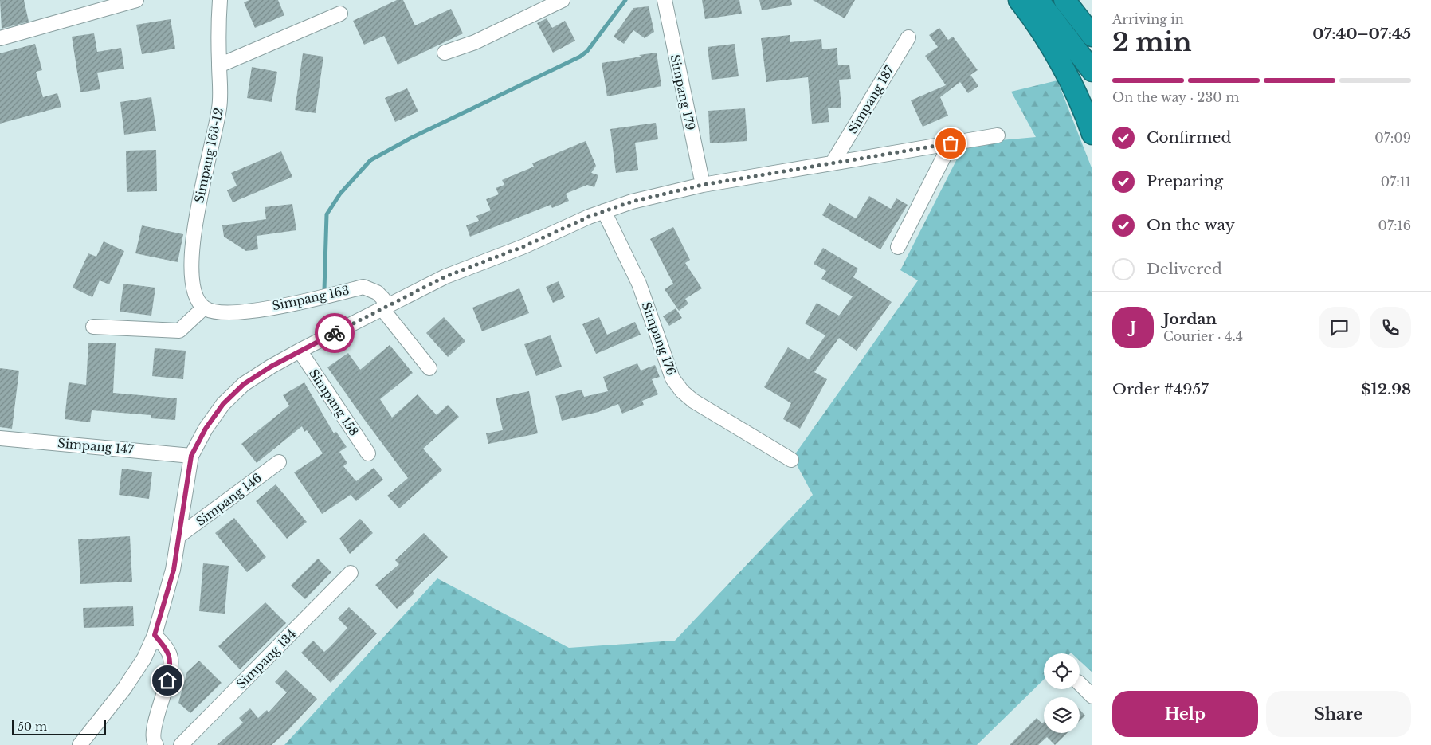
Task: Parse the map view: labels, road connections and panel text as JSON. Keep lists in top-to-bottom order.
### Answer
{
  "streets": {
    "street": [
      "Simpang 179",
      "Simpang 187",
      "Simpang 163-12",
      "Simpang 163",
      "Simpang 176",
      "Simpang 158",
      "Simpang 147",
      "Simpang 146",
      "Simpang 134"
    ]
  },
  "crossings": [
    ["Simpang 163-12", "Simpang 163"]
  ],
  "scale_bar": "50 m",
  "page": {
    "heading": ["2 min", "Arriving in", "07:40–07:45"],
    "panel": [
      "Jordan",
      "Courier · 4.4",
      "Order #4957",
      "$12.98"
    ],
    "bar": "On the way · 230 m",
    "list": [
      ["Confirmed", "07:09"],
      ["Preparing", "07:11"],
      ["On the way", "07:16"],
      "Delivered"
    ],
    "round": "J",
    "buttons": ["Help", "Share"],
    "scale": "50 m"
  }
}
